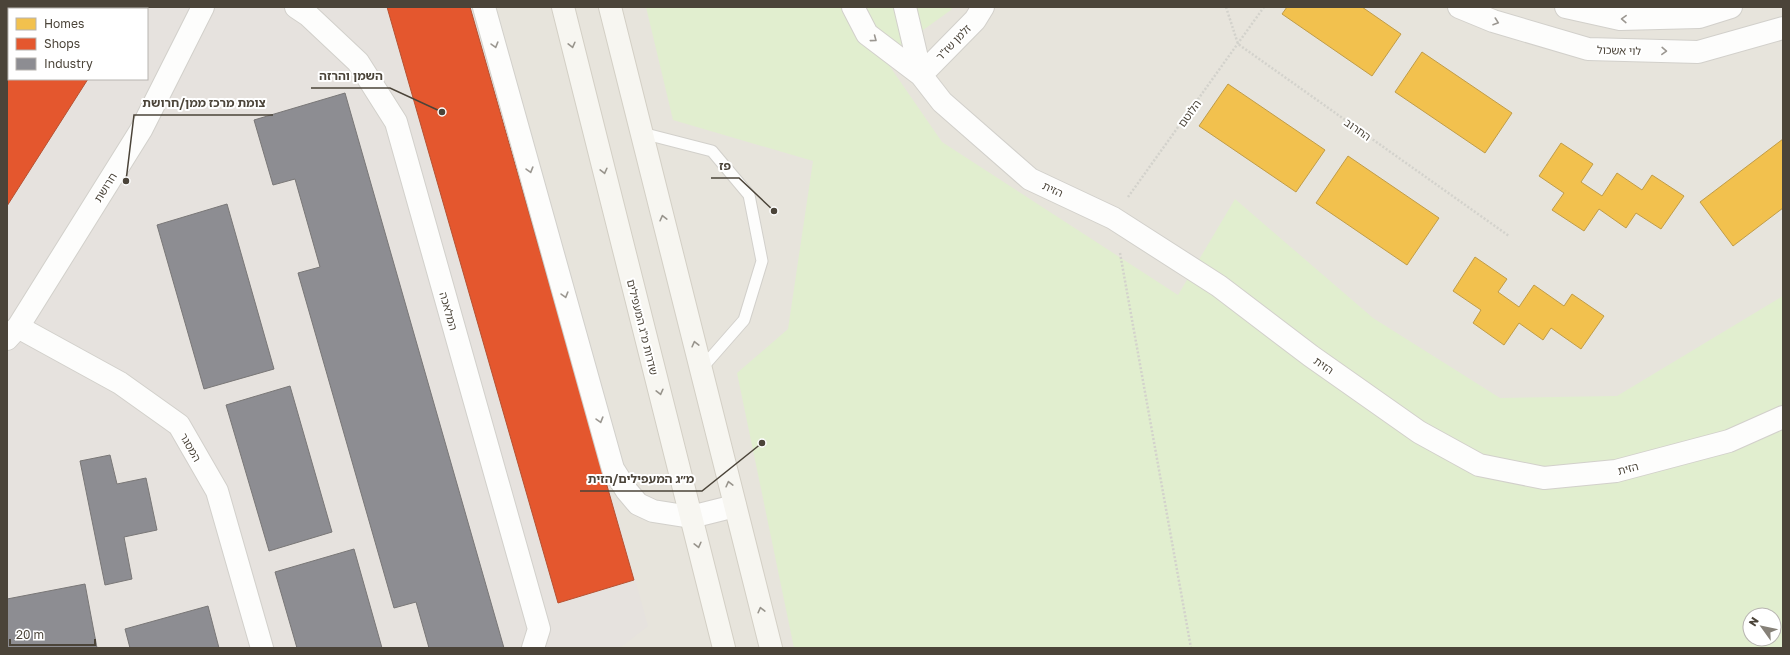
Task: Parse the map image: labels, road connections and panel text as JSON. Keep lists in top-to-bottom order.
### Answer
{
  "streets": {
    "main road": ["שדרות מ\"ג המעפילים"],
    "street": [
      "זלמן שז\"ר",
      "לוי אשכול",
      "חרושת",
      "הזית",
      "המלאכה",
      "המסגר"
    ],
    "path": ["הלוטם", "החרוב"]
  },
  "crossings": [
    ["זלמן שז\"ר", "הזית"],
    ["הלוטם", "החרוב"],
    ["הלוטם", "הזית"],
    ["חרושת", "המסגר"]
  ],
  "places": [
    "השמן והרזה",
    "צומת מרכז ממן/חרושת",
    "פז",
    "מ״ג המעפילים/הזית"
  ],
  "legend": ["Homes", "Shops", "Industry"],
  "scale_bar": "20 m",
  "north": "top left"
}
